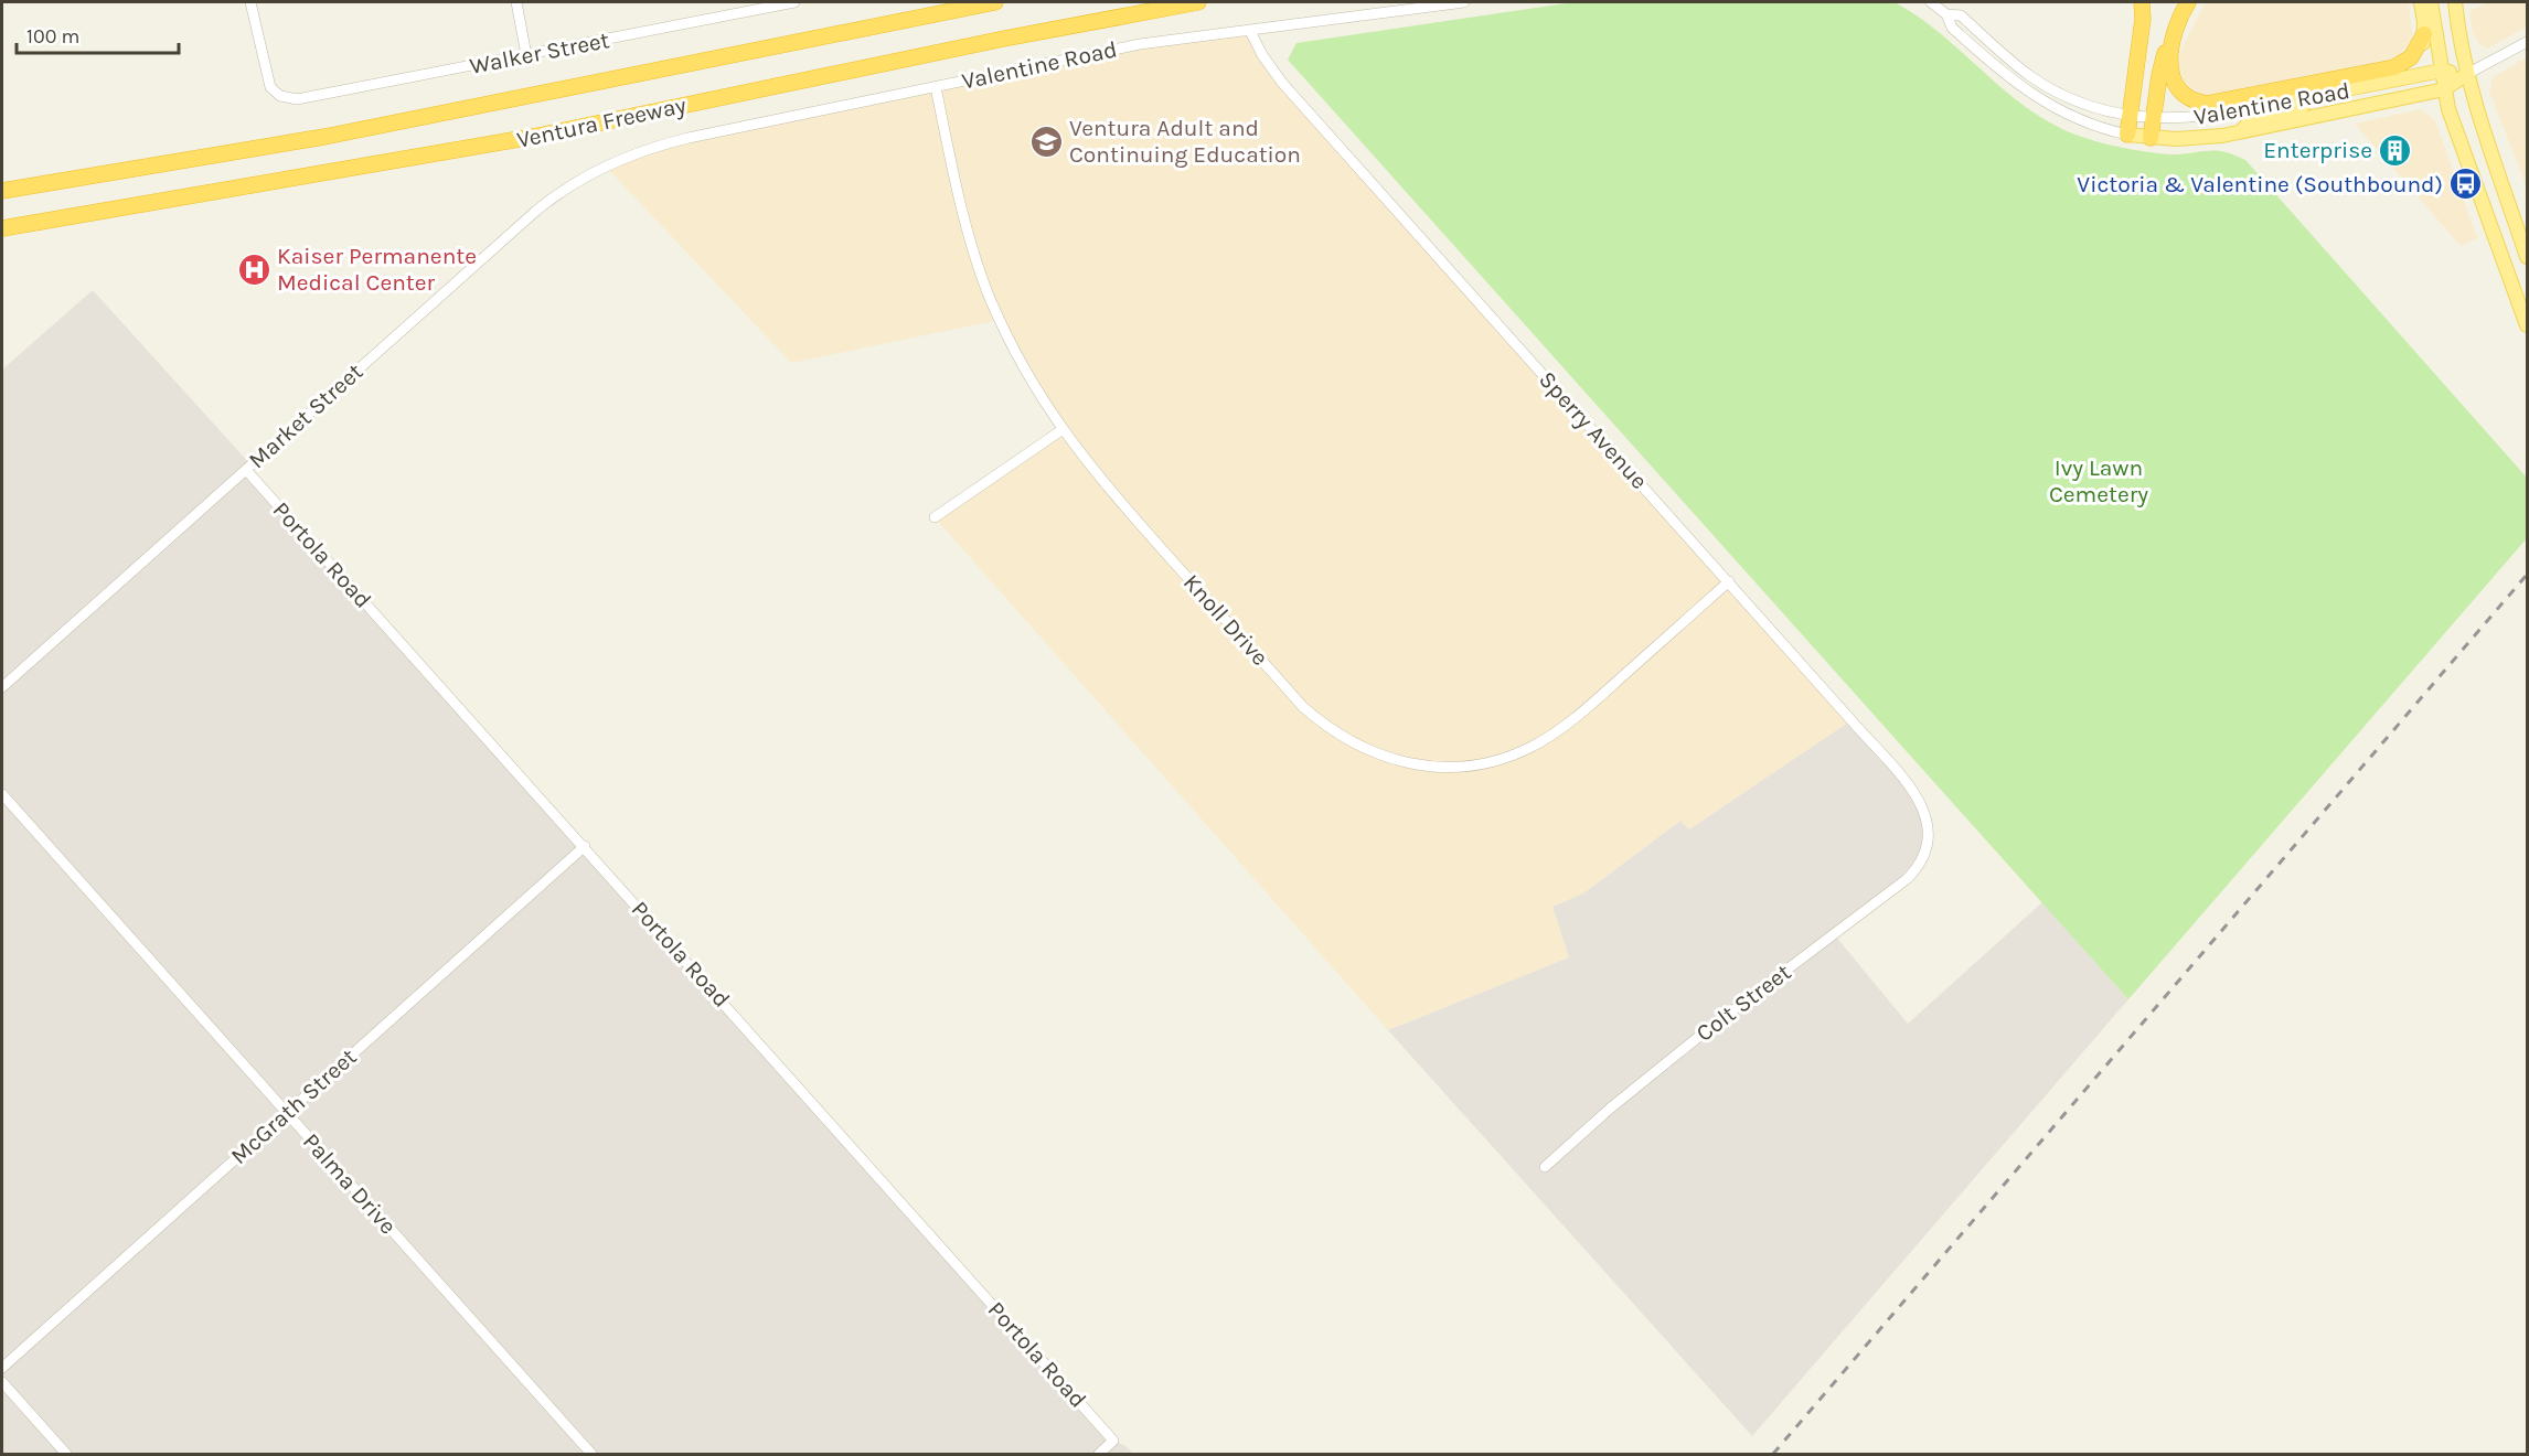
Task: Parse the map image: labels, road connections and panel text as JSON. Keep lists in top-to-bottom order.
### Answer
{
  "streets": {
    "highway": ["Ventura Freeway"],
    "main road": ["Valentine Road"],
    "street": [
      "Walker Street",
      "Market Street",
      "Sperry Avenue",
      "Portola Road",
      "Knoll Drive",
      "Colt Street",
      "McGrath Street",
      "Palma Drive"
    ]
  },
  "crossings": [
    ["Valentine Road", "Market Street"],
    ["Valentine Road", "Sperry Avenue"],
    ["Valentine Road", "Knoll Drive"],
    ["Market Street", "Portola Road"],
    ["Sperry Avenue", "Knoll Drive"],
    ["Sperry Avenue", "Colt Street"],
    ["Portola Road", "McGrath Street"],
    ["McGrath Street", "Palma Drive"]
  ],
  "parks": ["Ivy Lawn Cemetery"],
  "places": {
    "school or university": ["Ventura Adult and Continuing Education"],
    "building": ["Enterprise"],
    "bus stop": ["Victoria & Valentine (Southbound)"],
    "hospital": ["Kaiser Permanente Medical Center"]
  },
  "scale_bar": "100 m"
}
